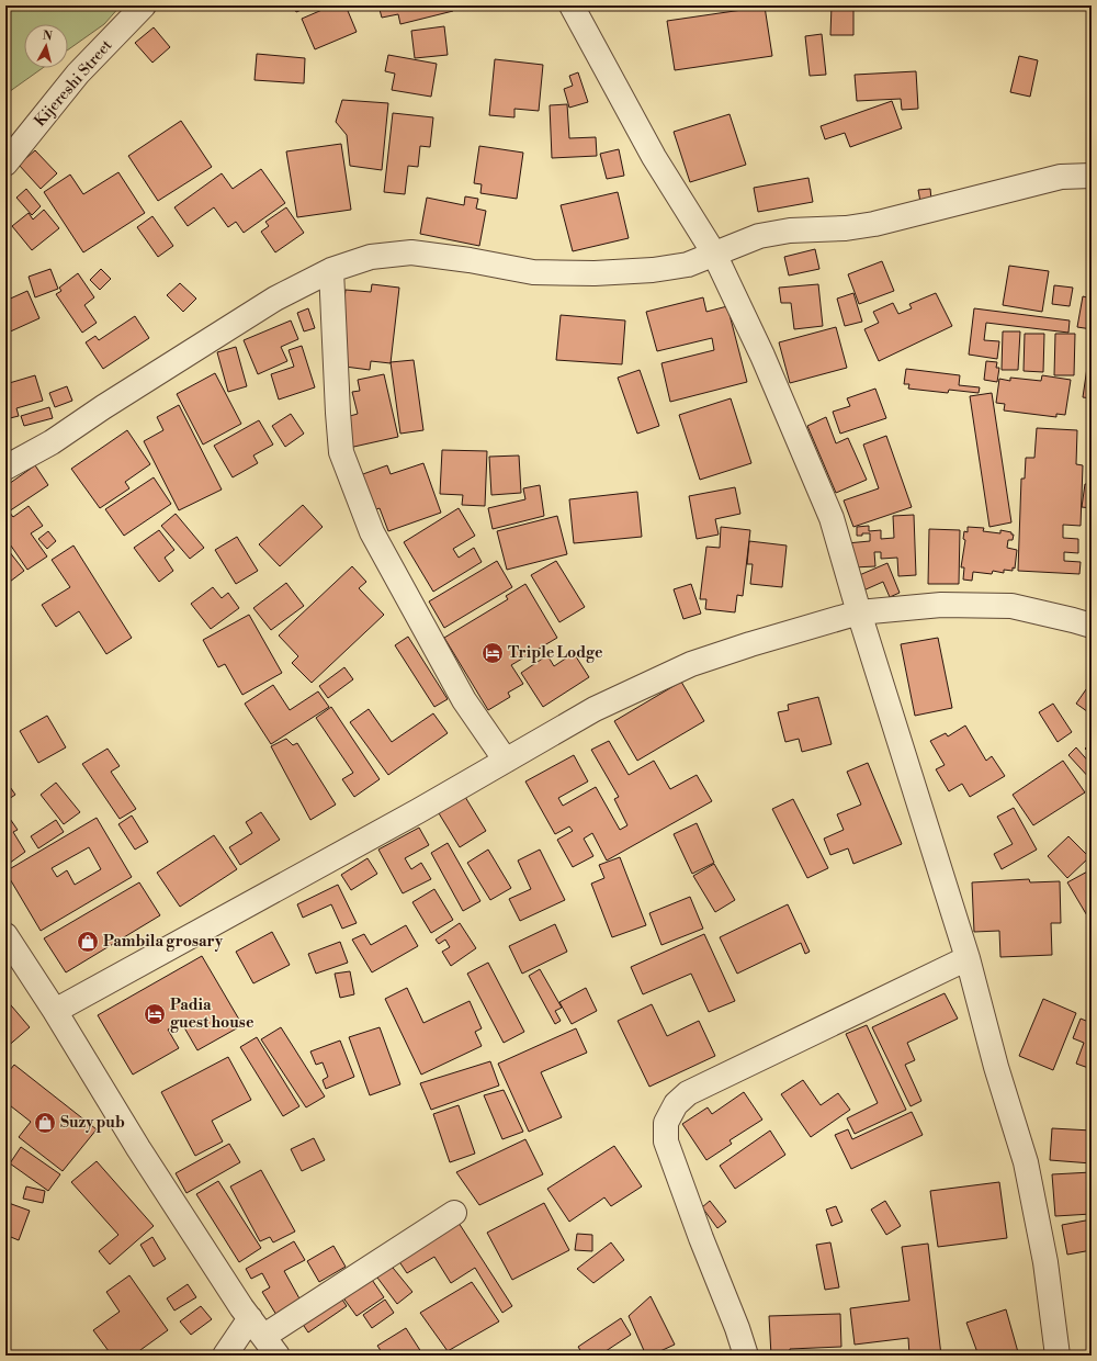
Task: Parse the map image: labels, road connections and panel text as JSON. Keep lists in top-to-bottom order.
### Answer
{
  "streets": {
    "street": ["Kijereshi Street"]
  },
  "places": {
    "hotel": ["Triple Lodge", "Padia guest house"],
    "shop": ["Pambila grosary", "Suzy pub"]
  },
  "north": "top"
}
